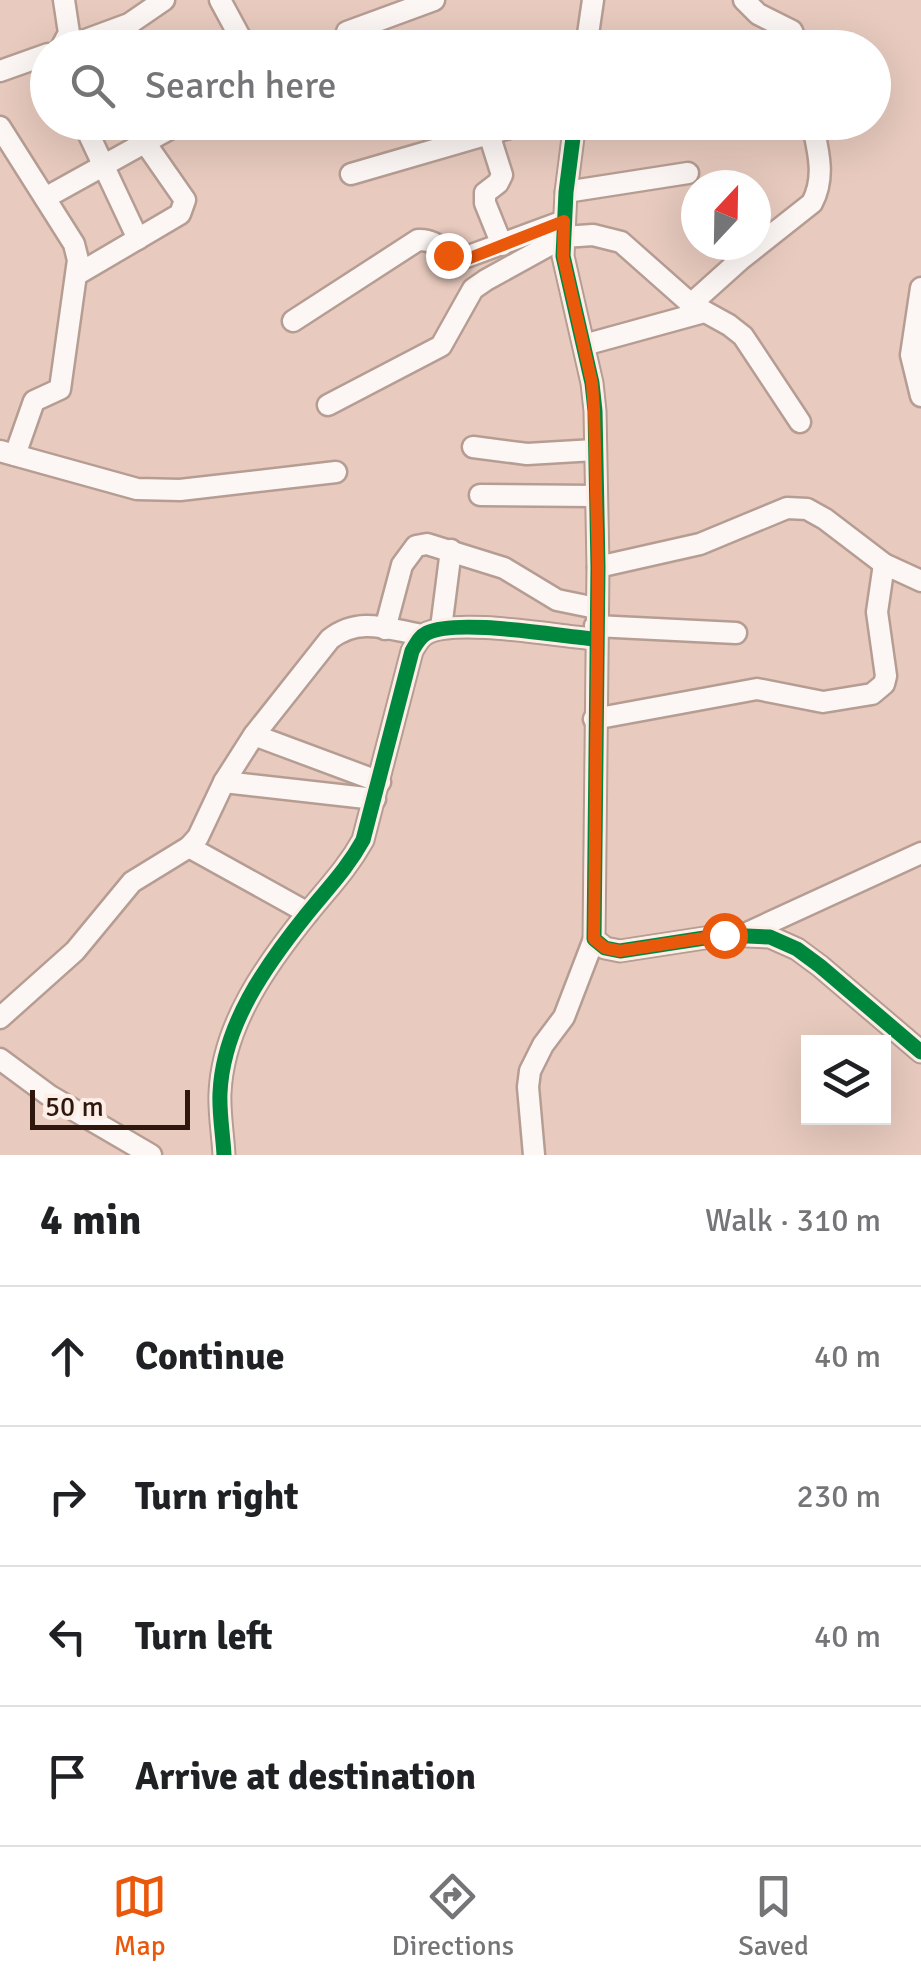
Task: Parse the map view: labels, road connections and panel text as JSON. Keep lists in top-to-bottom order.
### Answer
{
  "scale_bar": "50 m",
  "north": "top",
  "page": {
    "search": "Search here",
    "scale": "50 m",
    "heading": ["4 min", "Walk · 310 m"],
    "list": [
      ["Continue", "40 m"],
      ["Turn right", "230 m"],
      ["Turn left", "40 m"],
      "Arrive at destination"
    ],
    "nav": ["Map", "Directions", "Saved"]
  }
}
